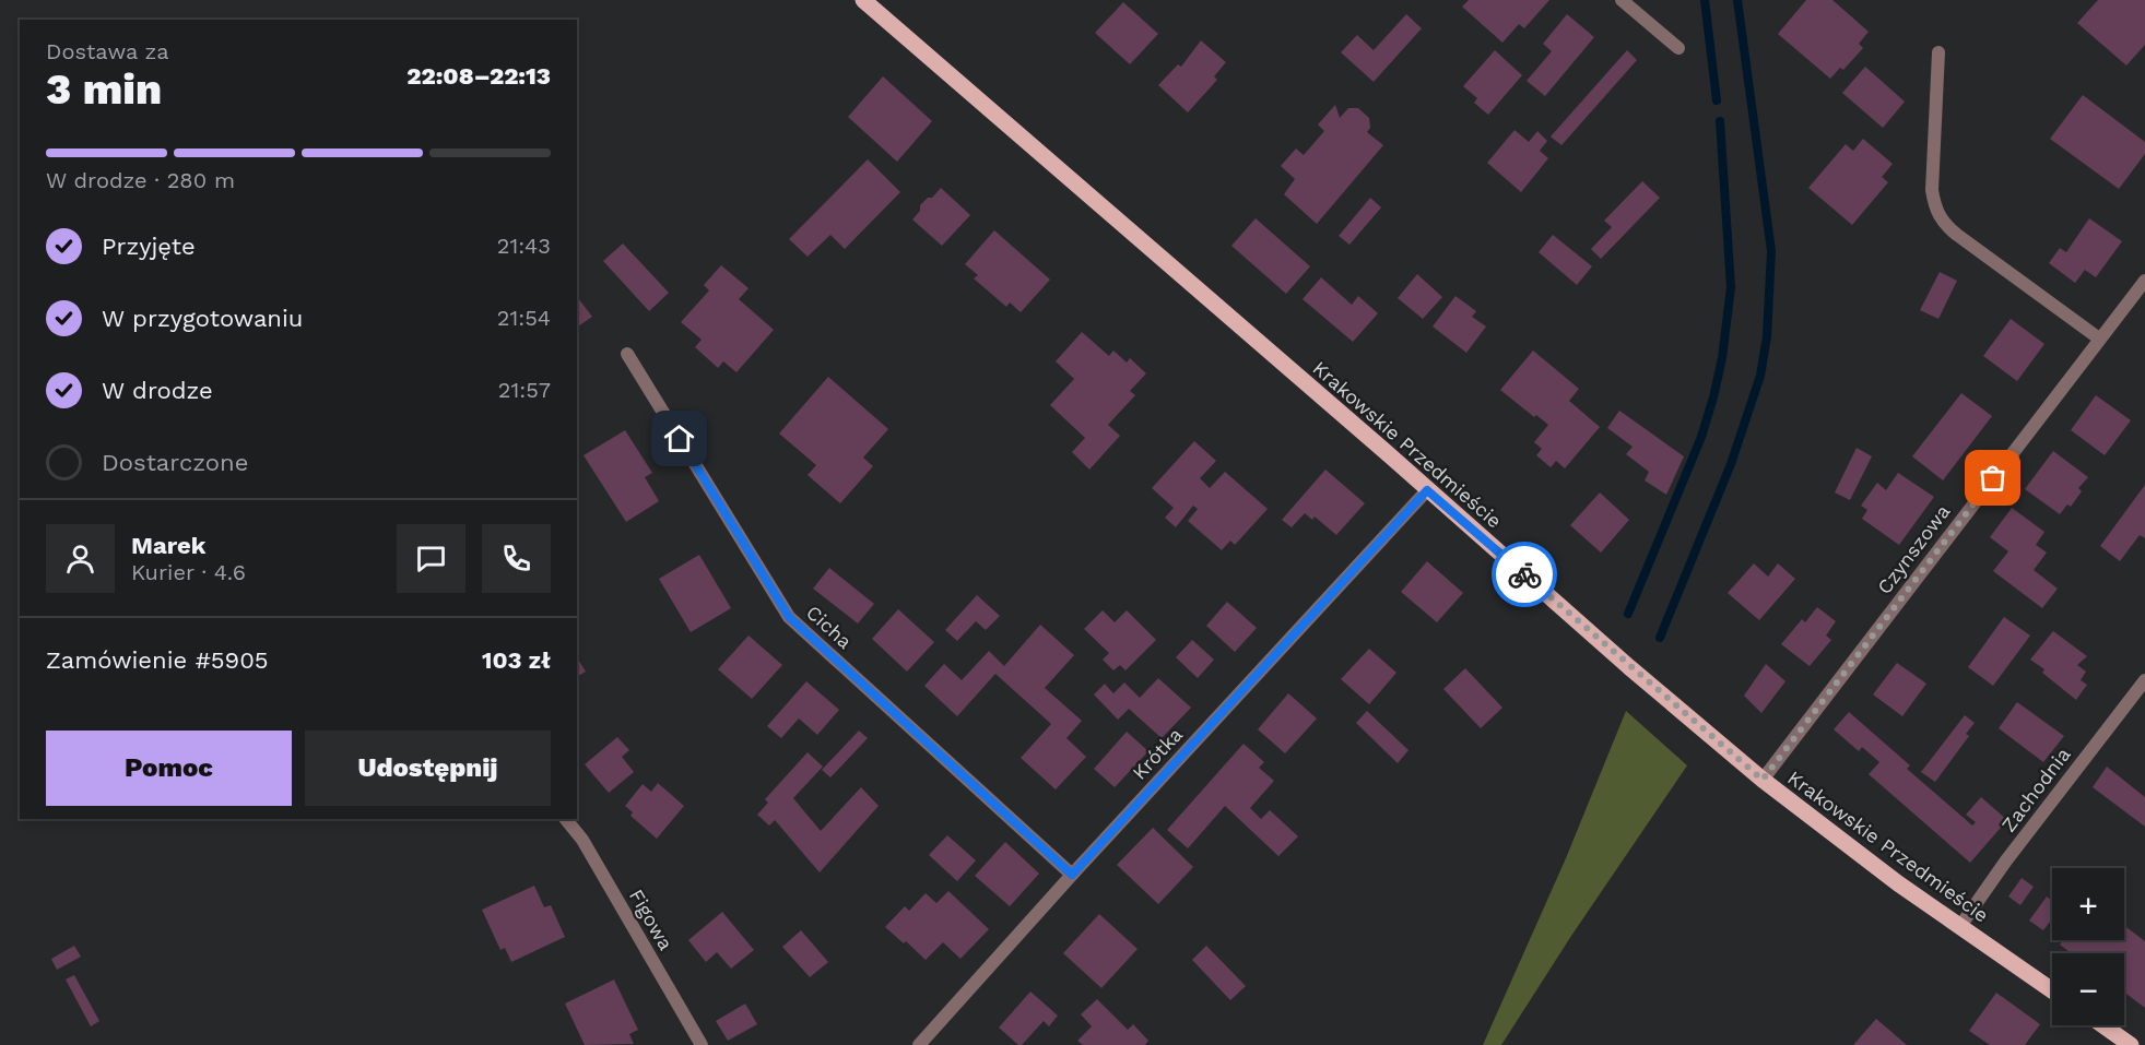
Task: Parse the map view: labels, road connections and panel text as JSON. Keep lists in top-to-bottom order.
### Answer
{
  "streets": {
    "main road": ["Krakowskie Przedmieście"],
    "street": [
      "Czynszowa",
      "Cicha",
      "Krótka",
      "Zachodnia",
      "Figowa"
    ]
  },
  "crossings": [
    ["Krakowskie Przedmieście", "Czynszowa"],
    ["Krakowskie Przedmieście", "Krótka"],
    ["Krakowskie Przedmieście", "Zachodnia"],
    ["Cicha", "Krótka"]
  ],
  "page": {
    "heading": ["3 min", "Dostawa za", "22:08–22:13"],
    "panel": [
      "Marek",
      "Kurier · 4.6",
      "Zamówienie #5905",
      "103 zł"
    ],
    "bar": "W drodze · 280 m",
    "list": [
      ["Przyjęte", "21:43"],
      ["W przygotowaniu", "21:54"],
      ["W drodze", "21:57"],
      "Dostarczone"
    ],
    "buttons": ["Pomoc", "Udostępnij"],
    "map_buttons": ["+", "−"]
  }
}
